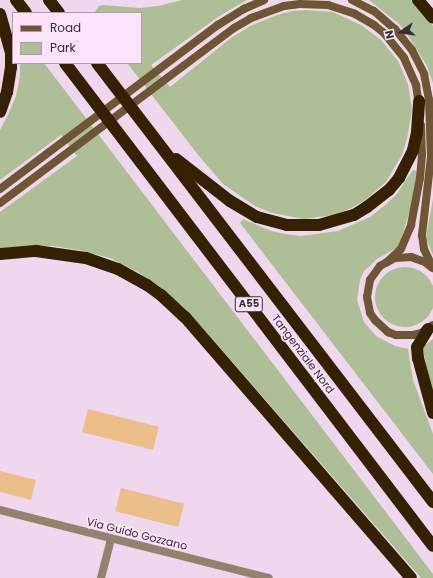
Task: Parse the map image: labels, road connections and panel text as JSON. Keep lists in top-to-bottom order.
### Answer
{
  "streets": {
    "highway": ["A55", "Tangenziale Nord"],
    "street": ["Via Guido Gozzano"]
  },
  "legend": ["Road", "Park"],
  "north": "left"
}
